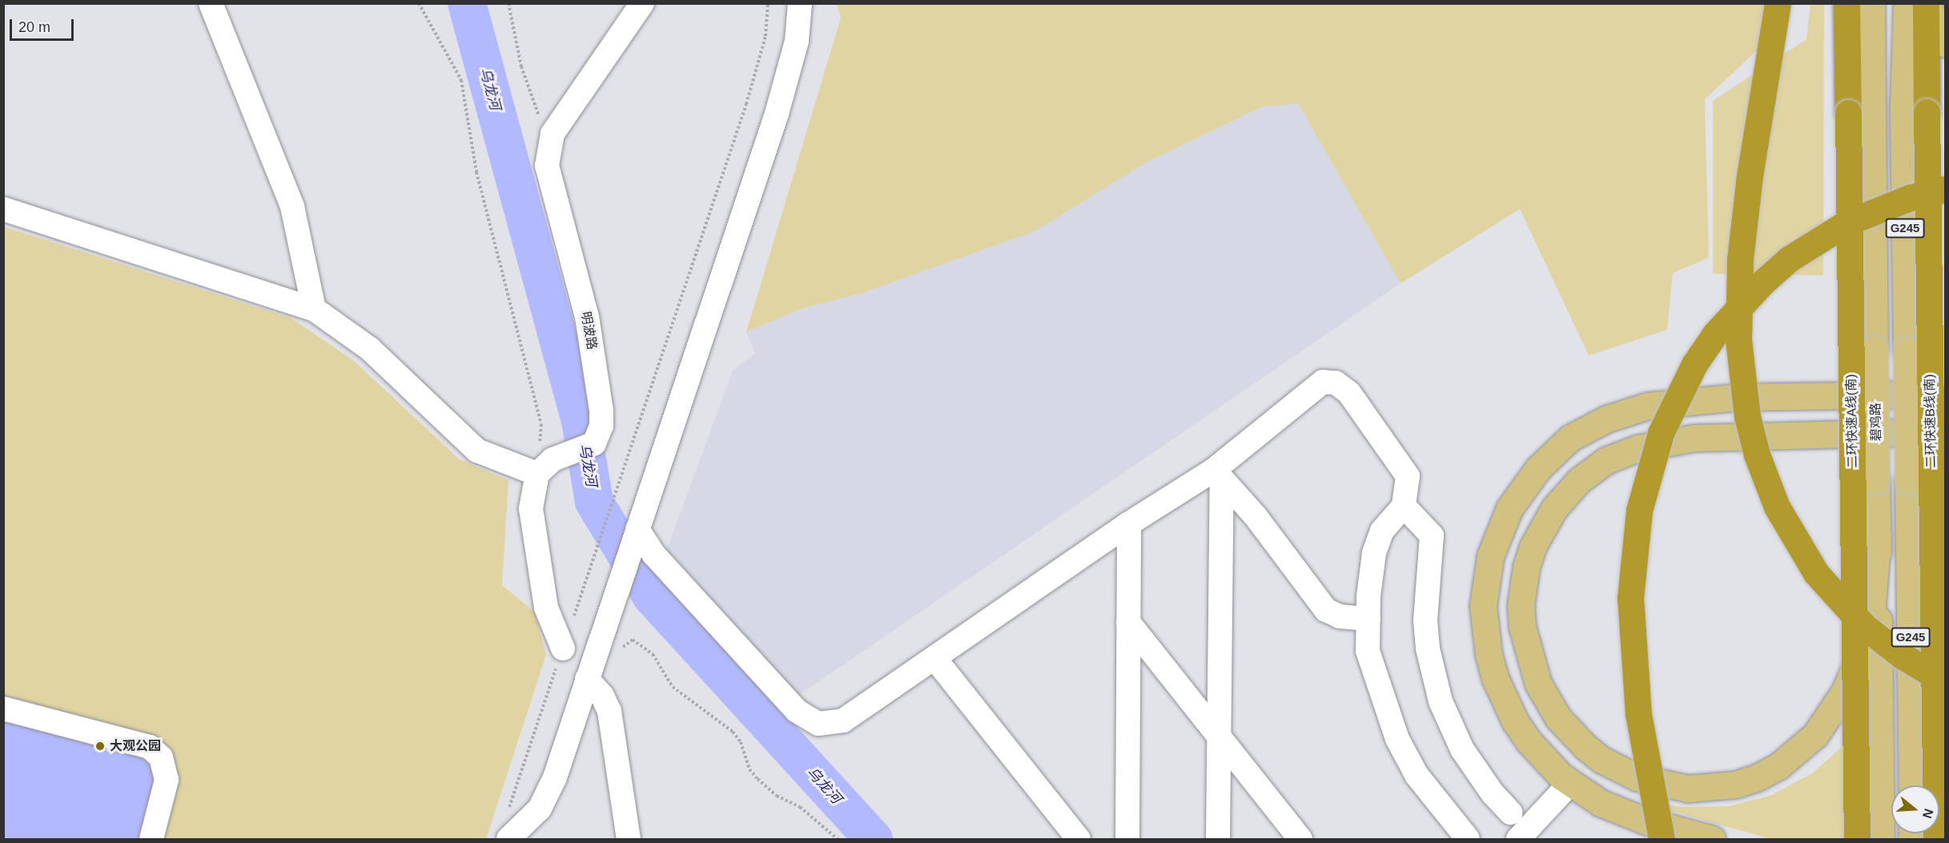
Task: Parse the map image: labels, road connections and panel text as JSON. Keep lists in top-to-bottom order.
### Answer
{
  "streets": {
    "highway": ["二环快速A线(南)", "二环快速B线(南)"],
    "main road": ["G245", "碧鸡路"],
    "street": ["明波路"]
  },
  "water": ["乌龙河"],
  "places": ["大观公园"],
  "scale_bar": "20 m",
  "north": "right"
}
